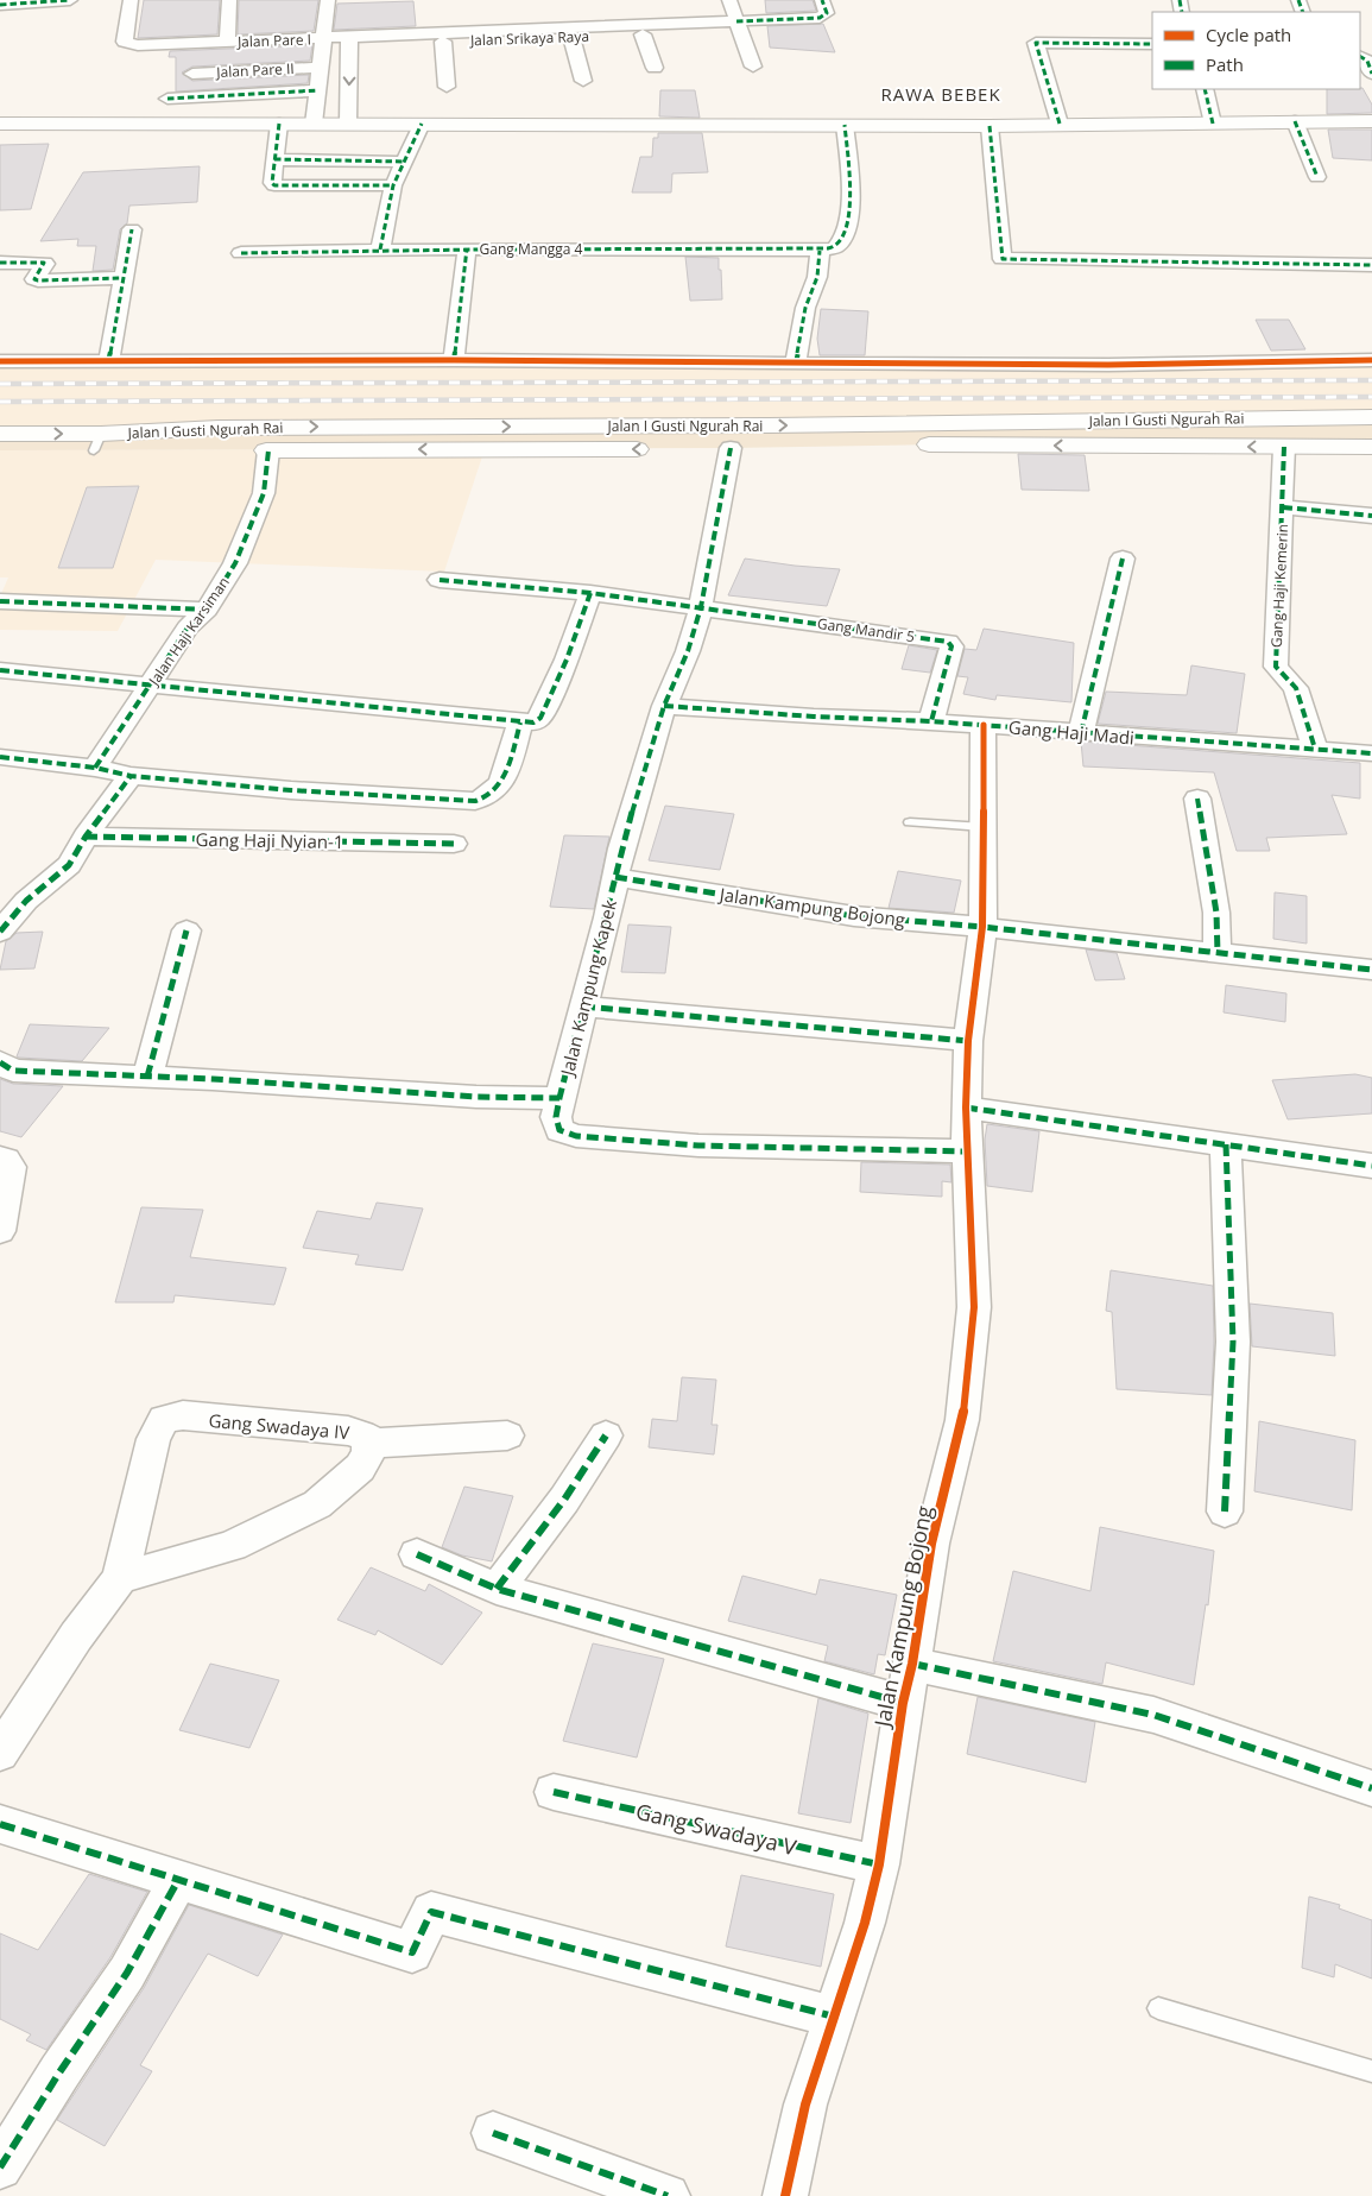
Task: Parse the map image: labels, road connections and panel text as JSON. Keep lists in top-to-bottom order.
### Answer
{
  "streets": {
    "main road": ["Jalan I Gusti Ngurah Rai"],
    "street": [
      "Jalan Srikaya Raya",
      "Jalan Pare I",
      "Jalan Pare II",
      "Gang Mangga 4",
      "Gang Haji Kemerin",
      "Gang Mandir 5",
      "Jalan Haji Karsiman",
      "Gang Haji Madi",
      "Gang Haji Nyian-1",
      "Jalan Kampung Bojong",
      "Jalan Kampung Kapek",
      "Gang Swadaya IV",
      "Gang Swadaya V"
    ]
  },
  "crossings": [
    ["Jalan Srikaya Raya", "Jalan Pare I"],
    ["Jalan I Gusti Ngurah Rai", "Gang Haji Kemerin"],
    ["Jalan I Gusti Ngurah Rai", "Jalan Haji Karsiman"],
    ["Gang Haji Kemerin", "Gang Haji Madi"],
    ["Gang Mandir 5", "Gang Haji Madi"],
    ["Jalan Kampung Bojong", "Jalan Kampung Kapek"],
    ["Jalan Kampung Bojong", "Gang Swadaya V"]
  ],
  "districts": ["RAWA BEBEK"],
  "legend": ["Cycle path", "Path"]
}
